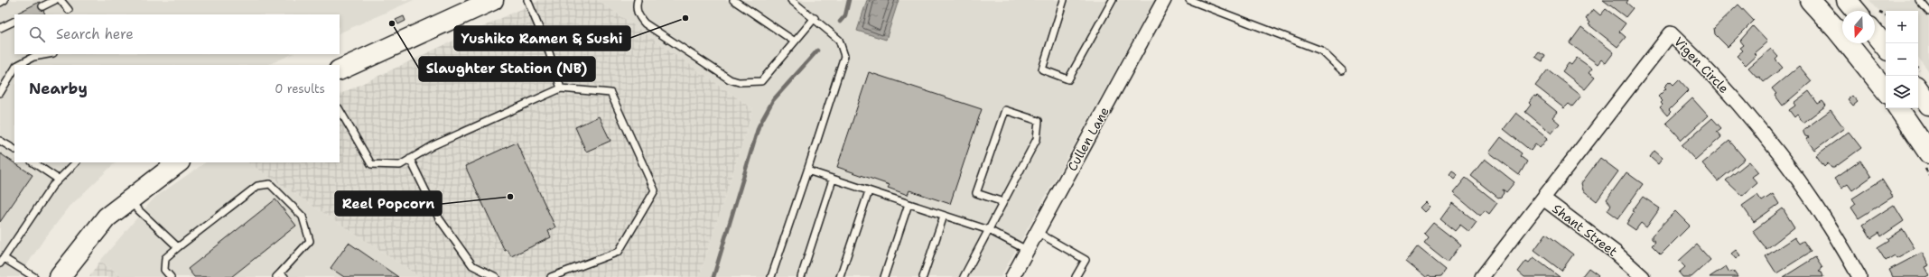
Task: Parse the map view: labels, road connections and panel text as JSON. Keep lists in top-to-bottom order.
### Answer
{
  "streets": {
    "street": ["Vigen Circle", "Cullen Lane", "Shant Street"]
  },
  "crossings": [
    ["Vigen Circle", "Shant Street"]
  ],
  "places": ["Yushiko Ramen & Sushi", "Slaughter Station (NB)", "Reel Popcorn"],
  "north": "bottom",
  "page": {
    "map_buttons": ["+", "−"],
    "search": "Search here",
    "heading": ["Nearby", "0 results"]
  }
}
